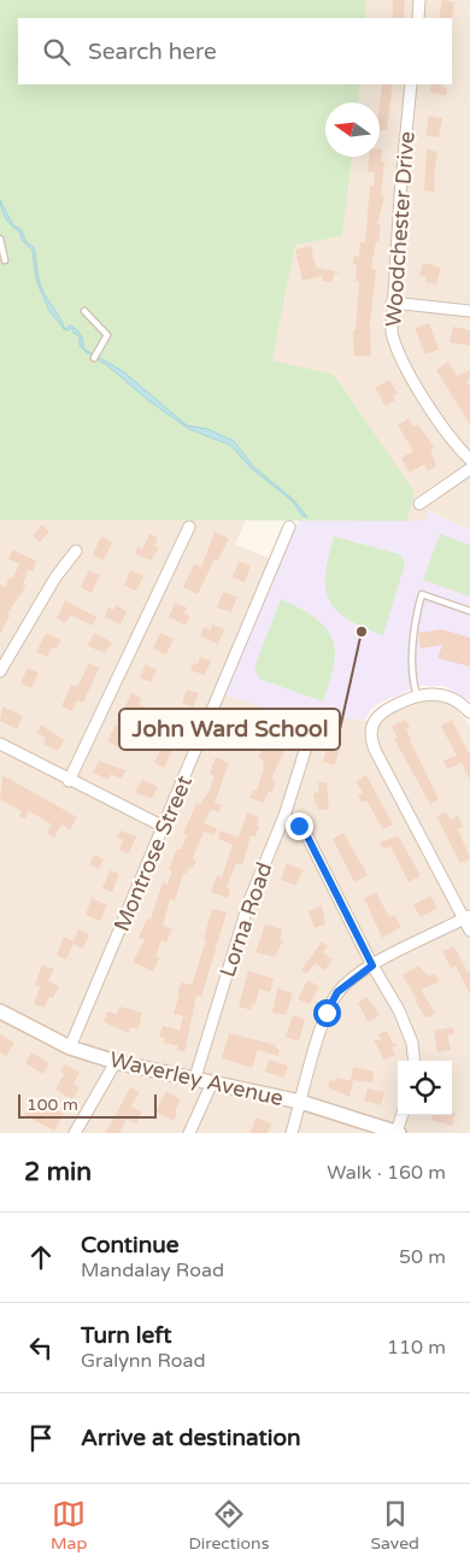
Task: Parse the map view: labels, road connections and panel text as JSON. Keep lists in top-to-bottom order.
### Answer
{
  "streets": {
    "street": [
      "Woodchester Drive",
      "Montrose Street",
      "Lorna Road",
      "Waverley Avenue"
    ]
  },
  "crossings": [
    ["Montrose Street", "Waverley Avenue"],
    ["Lorna Road", "Waverley Avenue"]
  ],
  "places": ["John Ward School"],
  "scale_bar": "100 m",
  "north": "left",
  "page": {
    "search": "Search here",
    "scale": "100 m",
    "heading": ["2 min", "Walk · 160 m"],
    "list": [
      ["Continue", "Mandalay Road", "50 m"],
      ["Turn left", "Gralynn Road", "110 m"],
      "Arrive at destination"
    ],
    "nav": ["Map", "Directions", "Saved"]
  }
}
